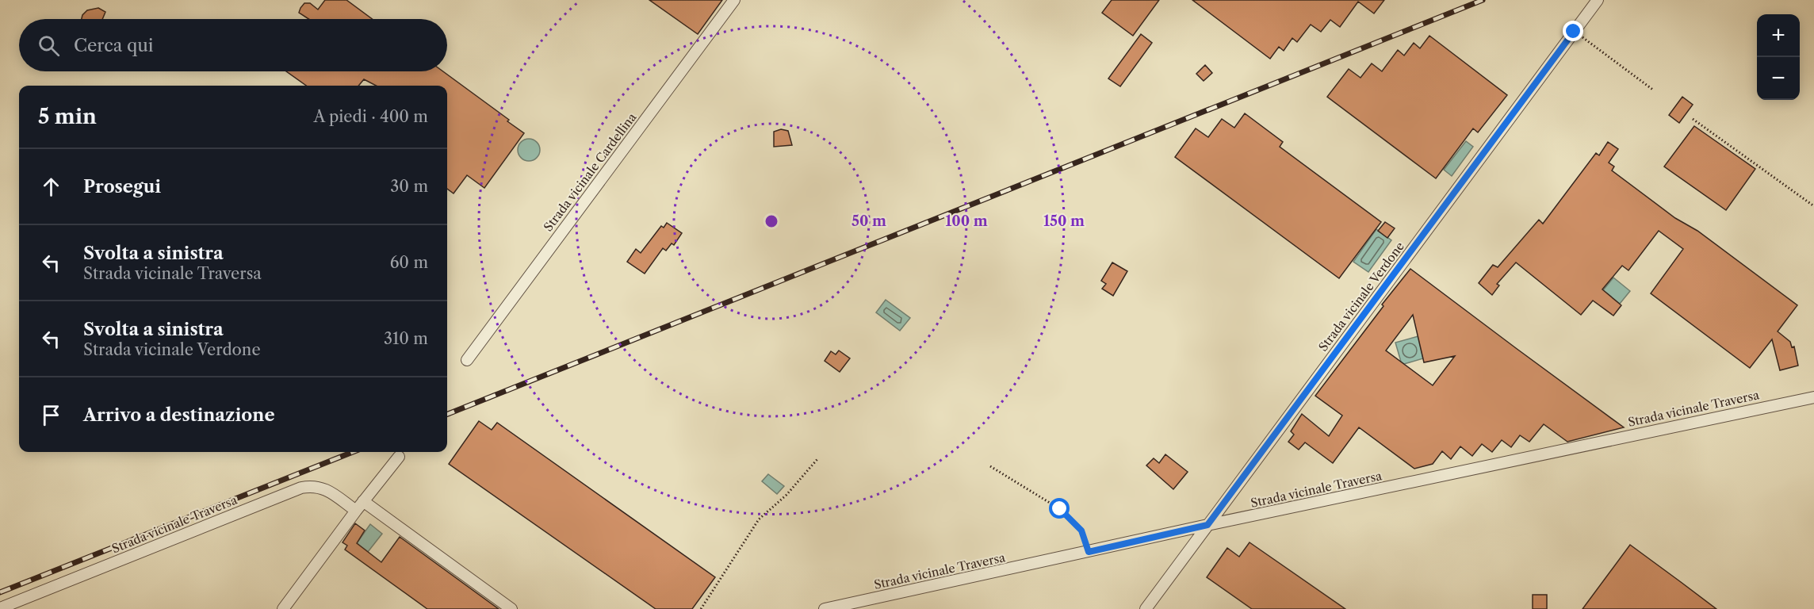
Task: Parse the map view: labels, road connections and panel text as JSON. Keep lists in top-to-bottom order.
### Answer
{
  "streets": {
    "street": ["Strada vicinale Cardellina", "Strada vicinale Verdone", "Strada vicinale Traversa"]
  },
  "crossings": [
    ["Strada vicinale Verdone", "Strada vicinale Traversa"]
  ],
  "page": {
    "map_buttons": ["+", "−"],
    "search": "Cerca qui",
    "heading": ["5 min", "A piedi · 400 m"],
    "list": [
      ["Prosegui", "30 m"],
      ["Svolta a sinistra", "Strada vicinale Traversa", "60 m"],
      ["Svolta a sinistra", "Strada vicinale Verdone", "310 m"],
      "Arrivo a destinazione"
    ]
  },
  "rings": ["50 m", "100 m", "150 m"]
}
